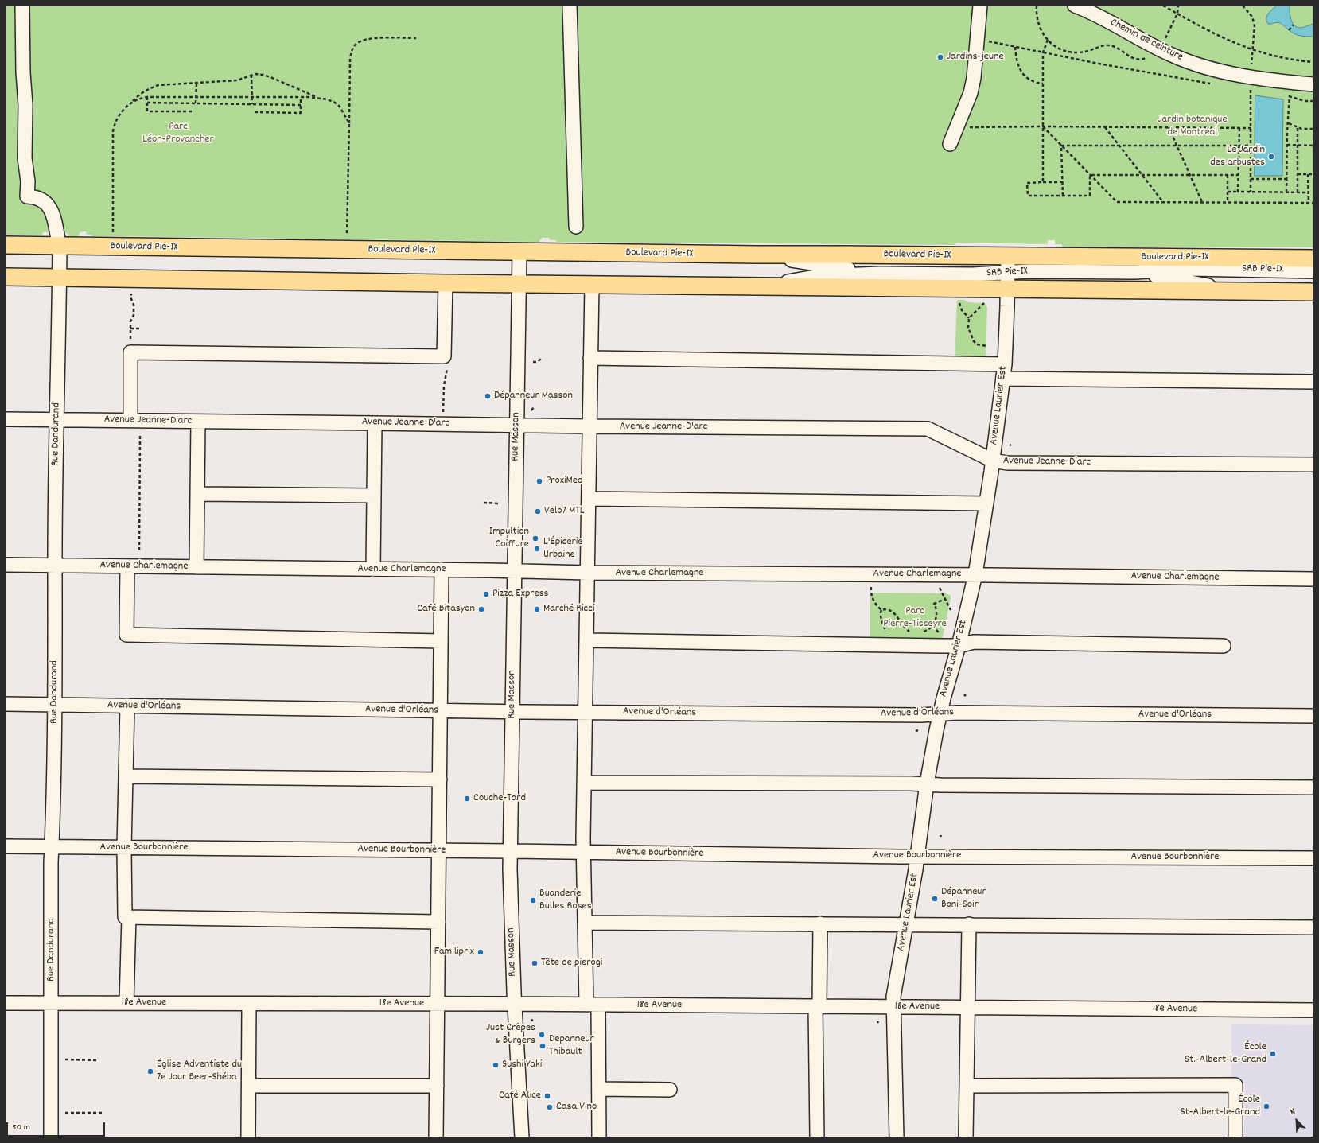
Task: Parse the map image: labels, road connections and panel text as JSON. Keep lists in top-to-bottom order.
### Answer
{
  "streets": {
    "main road": ["Boulevard Pie-IX"],
    "street": [
      "Chemin de ceinture",
      "SRB Pie-IX",
      "Avenue Laurier Est",
      "Avenue Jeanne-D'arc",
      "Rue Dandurand",
      "Rue Masson",
      "Avenue Charlemagne",
      "Avenue d'Orléans",
      "Avenue Bourbonnière",
      "18e Avenue"
    ]
  },
  "crossings": [
    ["Boulevard Pie-IX", "SRB Pie-IX"],
    ["Boulevard Pie-IX", "Avenue Laurier Est"],
    ["Boulevard Pie-IX", "Rue Dandurand"],
    ["Boulevard Pie-IX", "Rue Masson"],
    ["SRB Pie-IX", "Avenue Laurier Est"],
    ["Avenue Laurier Est", "Avenue Jeanne-D'arc"],
    ["Avenue Laurier Est", "Avenue Charlemagne"],
    ["Avenue Laurier Est", "Avenue d'Orléans"],
    ["Avenue Laurier Est", "Avenue Bourbonnière"],
    ["Avenue Laurier Est", "18e Avenue"],
    ["Avenue Jeanne-D'arc", "Rue Dandurand"],
    ["Avenue Jeanne-D'arc", "Rue Masson"],
    ["Rue Dandurand", "Avenue Charlemagne"],
    ["Rue Dandurand", "Avenue d'Orléans"],
    ["Rue Dandurand", "Avenue Bourbonnière"],
    ["Rue Dandurand", "18e Avenue"],
    ["Rue Masson", "Avenue Charlemagne"],
    ["Rue Masson", "Avenue d'Orléans"],
    ["Rue Masson", "Avenue Bourbonnière"],
    ["Rue Masson", "18e Avenue"]
  ],
  "parks": ["Jardin botanique de Montréal", "Parc Léon-Provancher", "Parc Pierre-Tisseyre"],
  "places": [
    "Jardins-jeune",
    "Le Jardin des arbustes",
    "Dépanneur Masson",
    "ProxiMed",
    "Velo7 MTL",
    "Impultion Coiffure",
    "L'Épicérie Urbaine",
    "Pizza Express",
    "Café Bitasyon",
    "Marché Ricci",
    "Couche-Tard",
    "Dépanneur Boni-Soir",
    "Buanderie Bulles Roses",
    "Familiprix",
    "Tête de pierogi",
    "Just Crêpes & Burgers",
    "Depanneur Thibault",
    "École St.-Albert-le-Grand",
    "Sushi Yaki",
    "Église Adventiste du 7e Jour Beer-Shéba",
    "Café Alice",
    "École St-Albert-le-Grand",
    "Casa Vino"
  ],
  "scale_bar": "50 m",
  "north": "top left"
}
